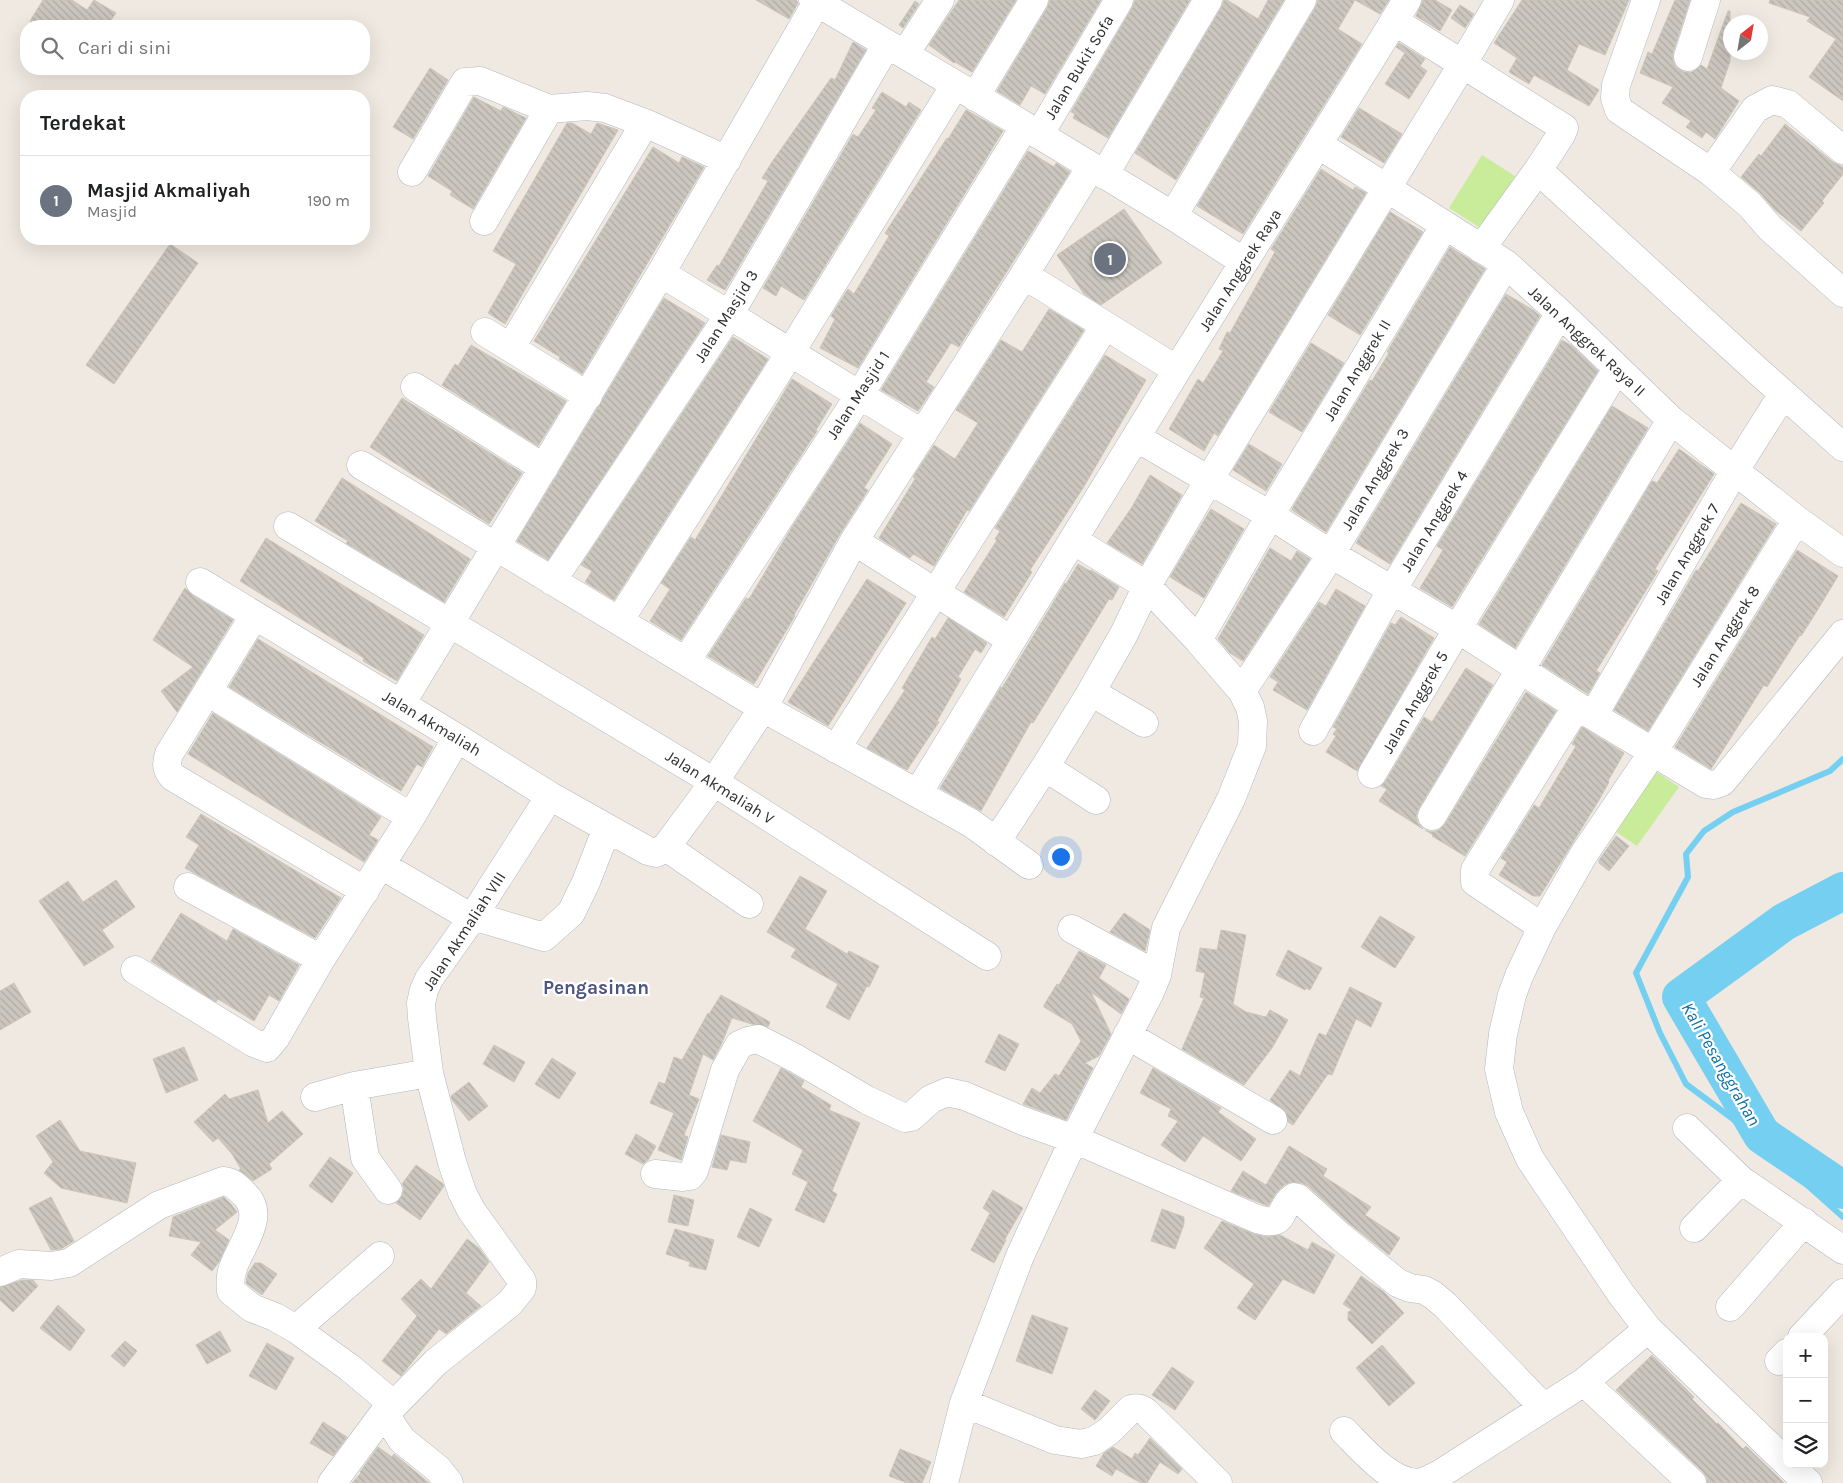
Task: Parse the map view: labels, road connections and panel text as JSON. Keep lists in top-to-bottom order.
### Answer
{
  "streets": {
    "street": [
      "Jalan Bukit Sofa",
      "Jalan Anggrek Raya",
      "Jalan Masjid 3",
      "Jalan Anggrek Raya II",
      "Jalan Anggrek II",
      "Jalan Masjid 1",
      "Jalan Anggrek 3",
      "Jalan Anggrek 4",
      "Jalan Anggrek 7",
      "Jalan Anggrek 8",
      "Jalan Anggrek 5",
      "Jalan Akmaliah",
      "Jalan Akmaliah V",
      "Jalan Akmaliah VIII"
    ]
  },
  "crossings": [
    ["Jalan Bukit Sofa", "Jalan Masjid 1"],
    ["Jalan Anggrek Raya", "Jalan Anggrek Raya II"],
    ["Jalan Anggrek Raya II", "Jalan Anggrek II"],
    ["Jalan Anggrek Raya II", "Jalan Anggrek 3"],
    ["Jalan Anggrek Raya II", "Jalan Anggrek 4"],
    ["Jalan Anggrek Raya II", "Jalan Anggrek 7"],
    ["Jalan Anggrek Raya II", "Jalan Anggrek 8"],
    ["Jalan Anggrek Raya II", "Jalan Anggrek 5"],
    ["Jalan Anggrek 7", "Jalan Anggrek 8"],
    ["Jalan Akmaliah", "Jalan Akmaliah VIII"]
  ],
  "districts": ["Pengasinan"],
  "water": ["Kali Pesanggrahan"],
  "north": "top right",
  "page": {
    "search": "Cari di sini",
    "heading": "Terdekat",
    "list": [
      {
        "mark": "1",
        "name": "Masjid Akmaliyah",
        "note": "Masjid",
        "value": "190 m"
      }
    ],
    "pins": "1",
    "map_buttons": ["+", "−"]
  }
}
